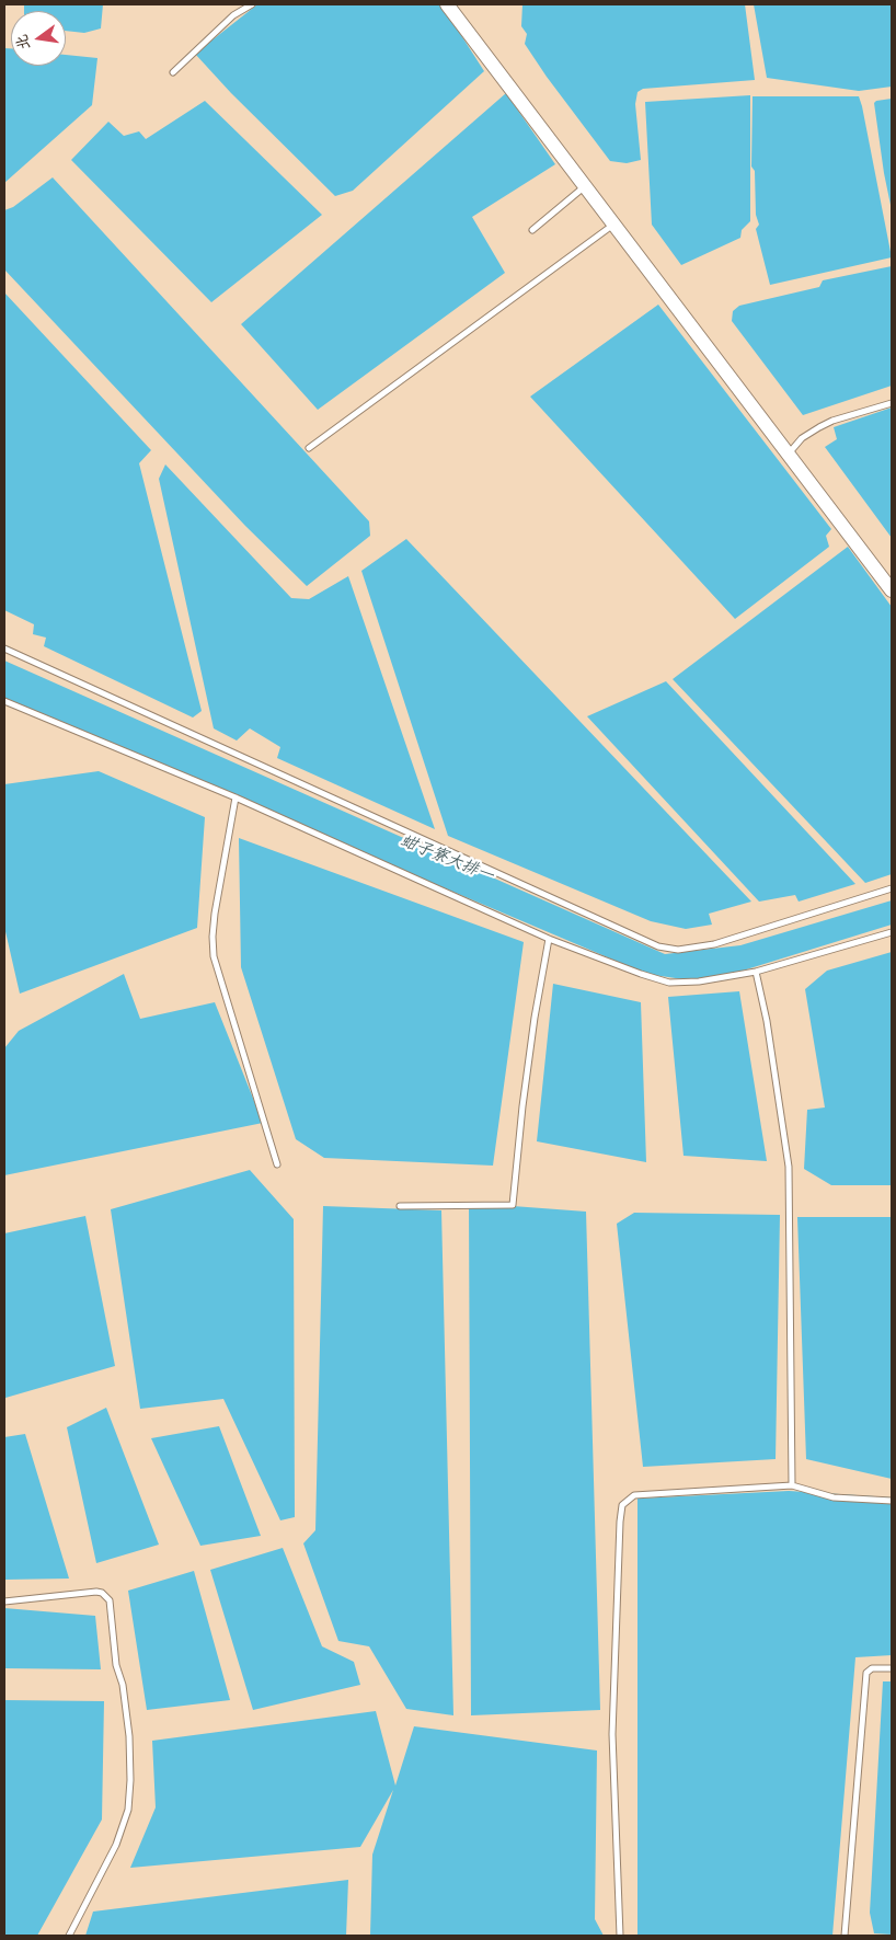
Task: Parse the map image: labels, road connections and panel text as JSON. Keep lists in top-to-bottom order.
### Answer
{
  "water": ["蚶子寮大排一"],
  "north": "left"
}
